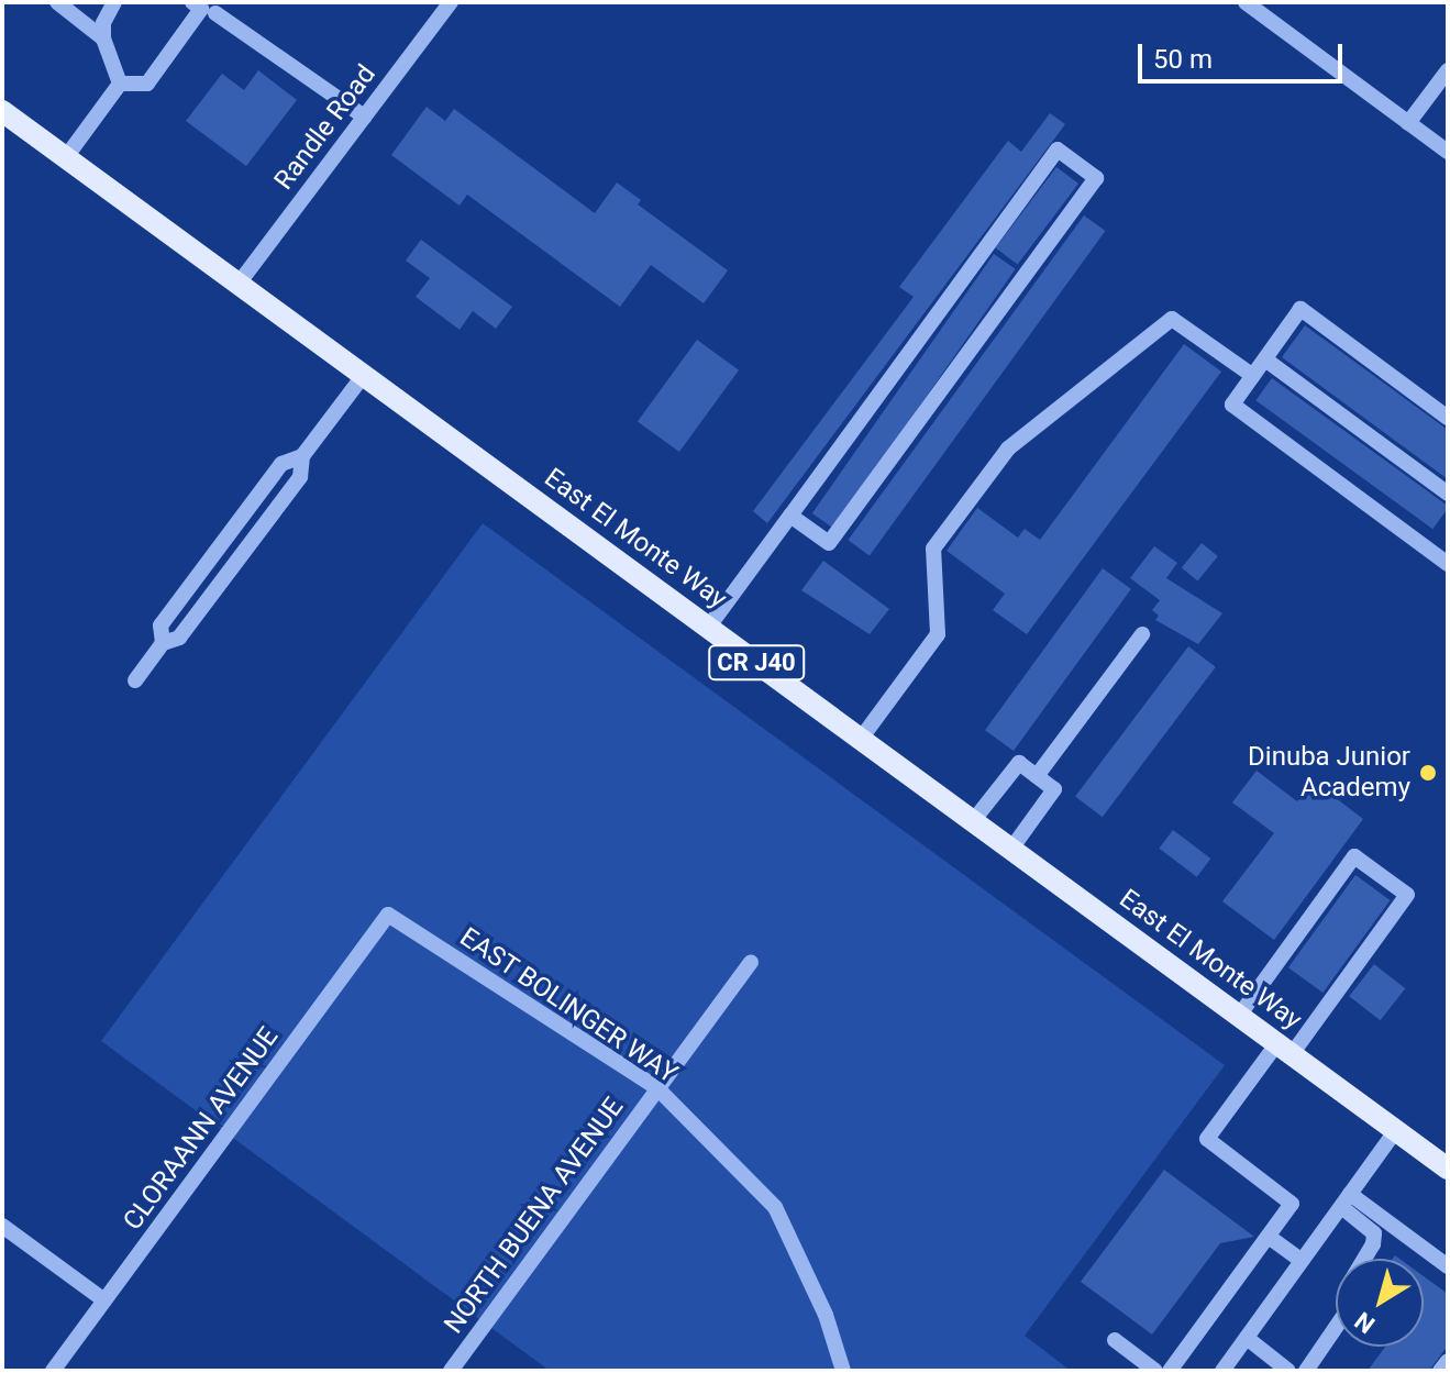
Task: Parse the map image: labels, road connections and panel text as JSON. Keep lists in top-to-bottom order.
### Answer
{
  "streets": {
    "main road": ["East El Monte Way", "CR J40"],
    "street": [
      "Randle Road",
      "EAST BOLINGER WAY",
      "CLORAANN AVENUE",
      "NORTH BUENA AVENUE"
    ]
  },
  "crossings": [
    ["Randle Road", "East El Monte Way"],
    ["EAST BOLINGER WAY", "CLORAANN AVENUE"],
    ["EAST BOLINGER WAY", "NORTH BUENA AVENUE"]
  ],
  "places": ["Dinuba Junior Academy"],
  "scale_bar": "50 m",
  "north": "bottom left"
}
